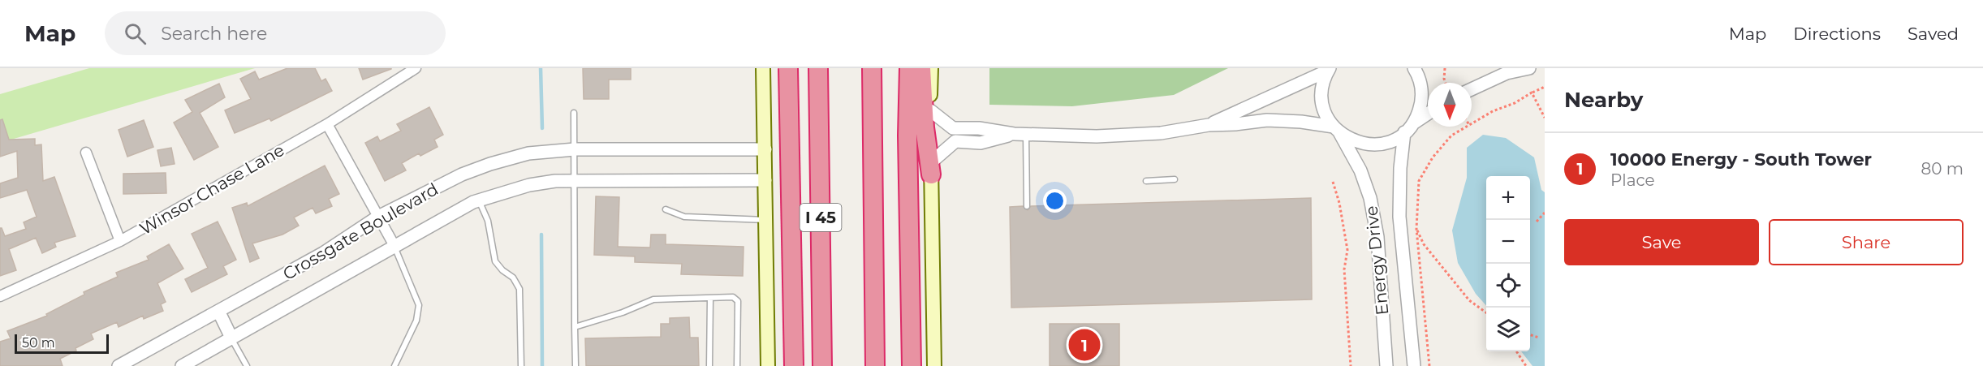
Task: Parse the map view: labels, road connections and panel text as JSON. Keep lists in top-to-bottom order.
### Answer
{
  "streets": {
    "highway": ["I 45"],
    "street": ["Winsor Chase Lane", "Crossgate Boulevard", "Energy Drive"]
  },
  "scale_bar": "50 m",
  "north": "bottom",
  "page": {
    "header": "Map",
    "search": "Search here",
    "nav": ["Map", "Directions", "Saved"],
    "heading": "Nearby",
    "list": [
      {
        "mark": "1",
        "name": "10000 Energy - South Tower",
        "note": "Place",
        "value": "80 m"
      }
    ],
    "map_buttons": ["+", "−"],
    "buttons": ["Save", "Share"],
    "pins": "1",
    "scale": "50 m"
  }
}
